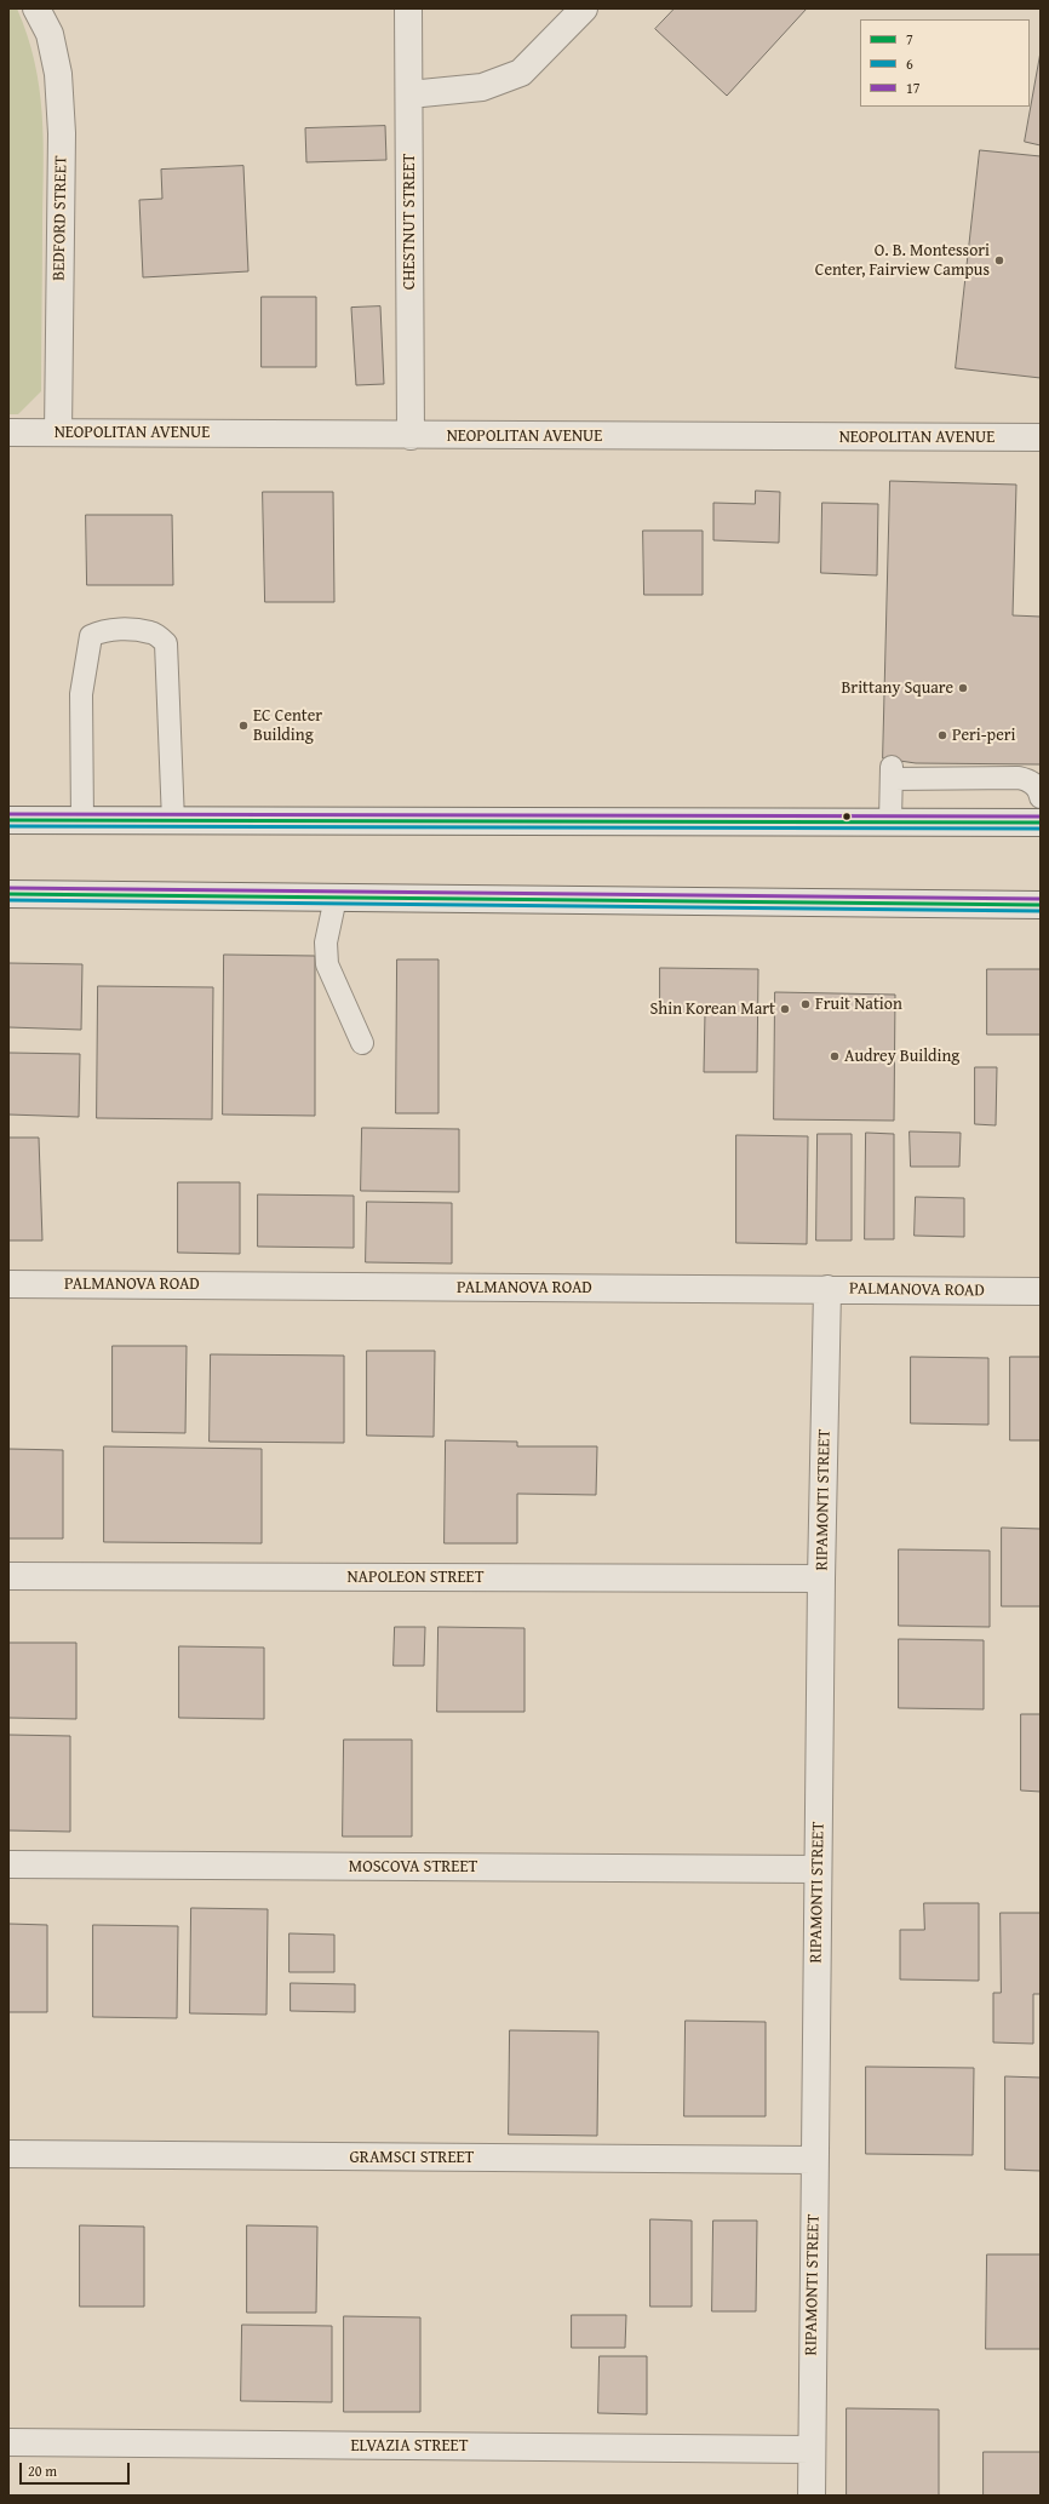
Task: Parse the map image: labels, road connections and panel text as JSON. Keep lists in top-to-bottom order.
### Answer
{
  "streets": {
    "street": [
      "BEDFORD STREET",
      "CHESTNUT STREET",
      "NEOPOLITAN AVENUE",
      "PALMANOVA ROAD",
      "RIPAMONTI STREET",
      "NAPOLEON STREET",
      "MOSCOVA STREET",
      "GRAMSCI STREET",
      "ELVAZIA STREET"
    ]
  },
  "crossings": [
    ["BEDFORD STREET", "NEOPOLITAN AVENUE"],
    ["CHESTNUT STREET", "NEOPOLITAN AVENUE"],
    ["PALMANOVA ROAD", "RIPAMONTI STREET"],
    ["RIPAMONTI STREET", "NAPOLEON STREET"],
    ["RIPAMONTI STREET", "MOSCOVA STREET"],
    ["RIPAMONTI STREET", "GRAMSCI STREET"],
    ["RIPAMONTI STREET", "ELVAZIA STREET"]
  ],
  "places": [
    "O. B. Montessori Center, Fairview Campus",
    "Brittany Square",
    "EC Center Building",
    "Peri-peri",
    "Fruit Nation",
    "Shin Korean Mart",
    "Audrey Building"
  ],
  "lines": ["transit line 17", "transit line 7", "transit line 6"],
  "legend": ["7", "6", "17"],
  "scale_bar": "20 m"
}
